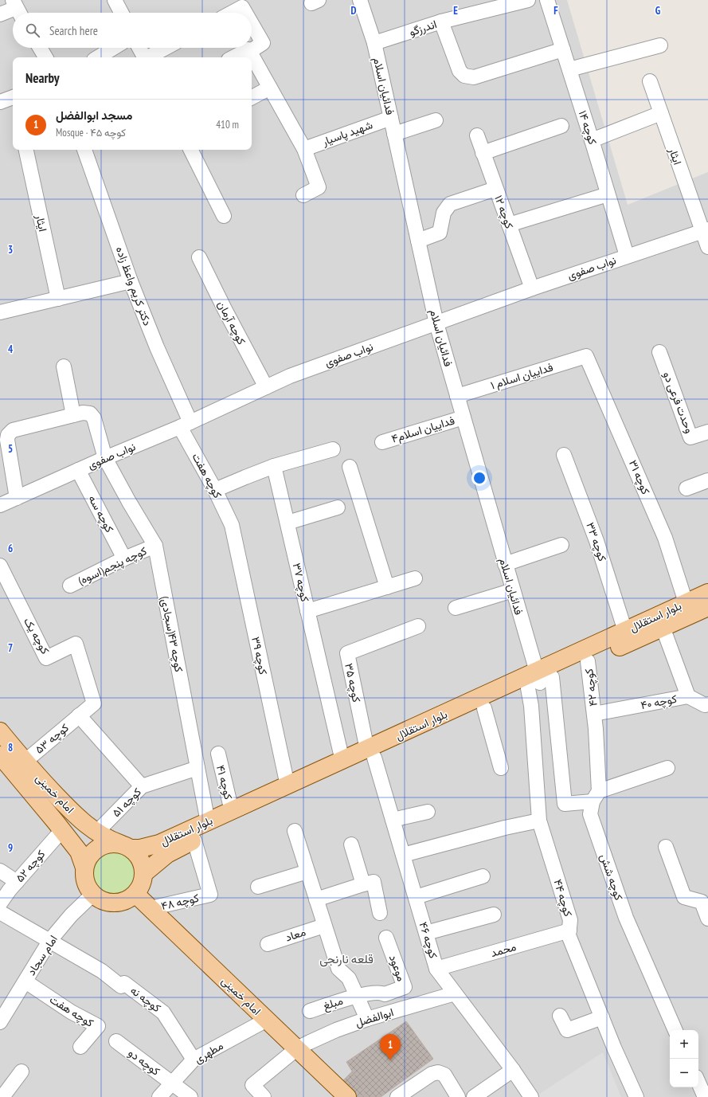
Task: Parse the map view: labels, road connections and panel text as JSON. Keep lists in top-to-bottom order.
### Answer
{
  "streets": {
    "main road": ["بلوار استقلال", "امام خمینی"],
    "street": [
      "اندرزگو",
      "فدائیان اسلام",
      "کوچه ۱۴",
      "شهید پاسیار",
      "ایثار",
      "کوچه ۱۲",
      "نواب صفوی",
      "دکتر کریم واعظ زاده",
      "کوچه آرمان",
      "فداییان اسلام ۱",
      "وحدت فرعی دو",
      "فداییان اسلام۴",
      "کوچه هفت",
      "کوچه ۳۱",
      "کوچه سه",
      "کوچه ۳۳",
      "کوچه پنجم(اسوه)",
      "کوچه ۳۷",
      "کوچه ۴۳(سجادی)",
      "کوچه یک",
      "کوچه ۳۹",
      "کوچه ۳۵",
      "کوچه ۴۲",
      "کوچه ۴۰",
      "کوچه ۵۳",
      "کوچه ۴۱",
      "کوچه ۵۱",
      "کوچه ۵۲",
      "کوچه شش",
      "کوچه ۴۴",
      "کوچه ۴۸",
      "معاد",
      "کوچه ۴۶",
      "محمد",
      "امام سجاد",
      "موعود",
      "کوچه نه",
      "مبلغ",
      "ابوالفضل",
      "مطهری",
      "کوچه دو"
    ]
  },
  "crossings": [
    ["اندرزگو", "فدائیان اسلام"],
    ["فدائیان اسلام", "شهید پاسیار"],
    ["فدائیان اسلام", "نواب صفوی"],
    ["فدائیان اسلام", "فداییان اسلام ۱"],
    ["فدائیان اسلام", "فداییان اسلام۴"],
    ["فدائیان اسلام", "بلوار استقلال"],
    ["فدائیان اسلام", "کوچه ۴۴"],
    ["کوچه ۱۴", "نواب صفوی"],
    ["ایثار", "نواب صفوی"],
    ["کوچه ۱۲", "نواب صفوی"],
    ["نواب صفوی", "دکتر کریم واعظ زاده"],
    ["نواب صفوی", "کوچه آرمان"],
    ["نواب صفوی", "کوچه هفت"],
    ["نواب صفوی", "کوچه سه"],
    ["نواب صفوی", "کوچه ۴۳(سجادی)"],
    ["دکتر کریم واعظ زاده", "کوچه هفت"],
    ["فداییان اسلام ۱", "کوچه ۳۱"],
    ["کوچه هفت", "کوچه ۳۹"],
    ["کوچه هفت", "امام سجاد"],
    ["کوچه ۳۱", "بلوار استقلال"],
    ["کوچه سه", "کوچه پنجم(اسوه)"],
    ["کوچه ۳۳", "بلوار استقلال"],
    ["کوچه پنجم(اسوه)", "کوچه ۴۳(سجادی)"],
    ["کوچه ۳۷", "بلوار استقلال"],
    ["بلوار استقلال", "کوچه ۴۳(سجادی)"],
    ["بلوار استقلال", "کوچه ۳۹"],
    ["بلوار استقلال", "کوچه ۳۵"],
    ["بلوار استقلال", "کوچه ۴۲"],
    ["بلوار استقلال", "کوچه ۴۰"],
    ["بلوار استقلال", "کوچه ۴۱"],
    ["بلوار استقلال", "امام خمینی"],
    ["بلوار استقلال", "کوچه ۴۴"],
    ["بلوار استقلال", "کوچه ۴۸"],
    ["بلوار استقلال", "کوچه ۴۶"],
    ["بلوار استقلال", "امام سجاد"],
    ["کوچه ۴۳(سجادی)", "کوچه ۵۱"],
    ["کوچه یک", "کوچه ۵۳"],
    ["کوچه ۳۵", "کوچه ۴۶"],
    ["کوچه ۴۲", "کوچه ۴۰"],
    ["کوچه ۴۲", "کوچه شش"],
    ["کوچه ۴۰", "کوچه شش"],
    ["کوچه ۵۳", "امام خمینی"],
    ["امام خمینی", "کوچه ۵۱"],
    ["امام خمینی", "کوچه ۵۲"],
    ["امام خمینی", "کوچه ۴۸"],
    ["امام خمینی", "امام سجاد"],
    ["امام خمینی", "ابوالفضل"],
    ["امام خمینی", "مطهری"],
    ["کوچه ۴۴", "محمد"],
    ["کوچه ۴۶", "محمد"],
    ["کوچه ۴۶", "ابوالفضل"],
    ["امام سجاد", "کوچه نه"],
    ["موعود", "مبلغ"],
    ["کوچه نه", "مطهری"],
    ["مطهری", "کوچه دو"]
  ],
  "districts": ["قلعه نارنجی"],
  "page": {
    "search": "Search here",
    "heading": "Nearby",
    "list": [
      {
        "mark": "1",
        "name": "مسجد ابوالفضل",
        "note": "Mosque · کوچه ۴۵",
        "value": "410 m"
      }
    ],
    "map_buttons": ["+", "−"],
    "pins": "1"
  },
  "grid": {
    "columns": [
      "D",
      "E",
      "F",
      "G"
    ],
    "rows": [
      "3",
      "4",
      "5",
      "6",
      "7",
      "8",
      "9"
    ]
  }
}
